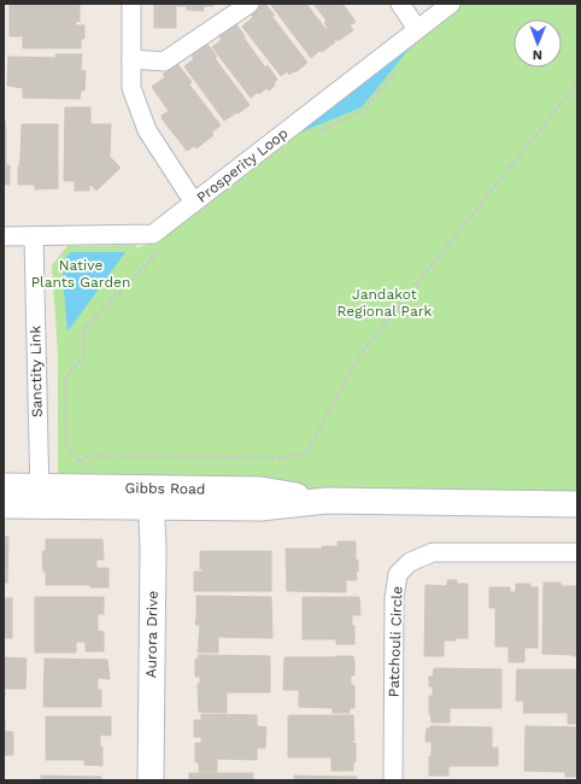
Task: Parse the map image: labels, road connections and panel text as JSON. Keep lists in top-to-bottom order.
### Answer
{
  "streets": {
    "main road": ["Gibbs Road", "Aurora Drive"],
    "street": ["Prosperity Loop", "Sanctity Link", "Patchouli Circle"]
  },
  "crossings": [
    ["Prosperity Loop", "Sanctity Link"],
    ["Sanctity Link", "Gibbs Road"],
    ["Gibbs Road", "Aurora Drive"]
  ],
  "parks": ["Native Plants Garden", "Jandakot Regional Park"],
  "north": "bottom"
}
